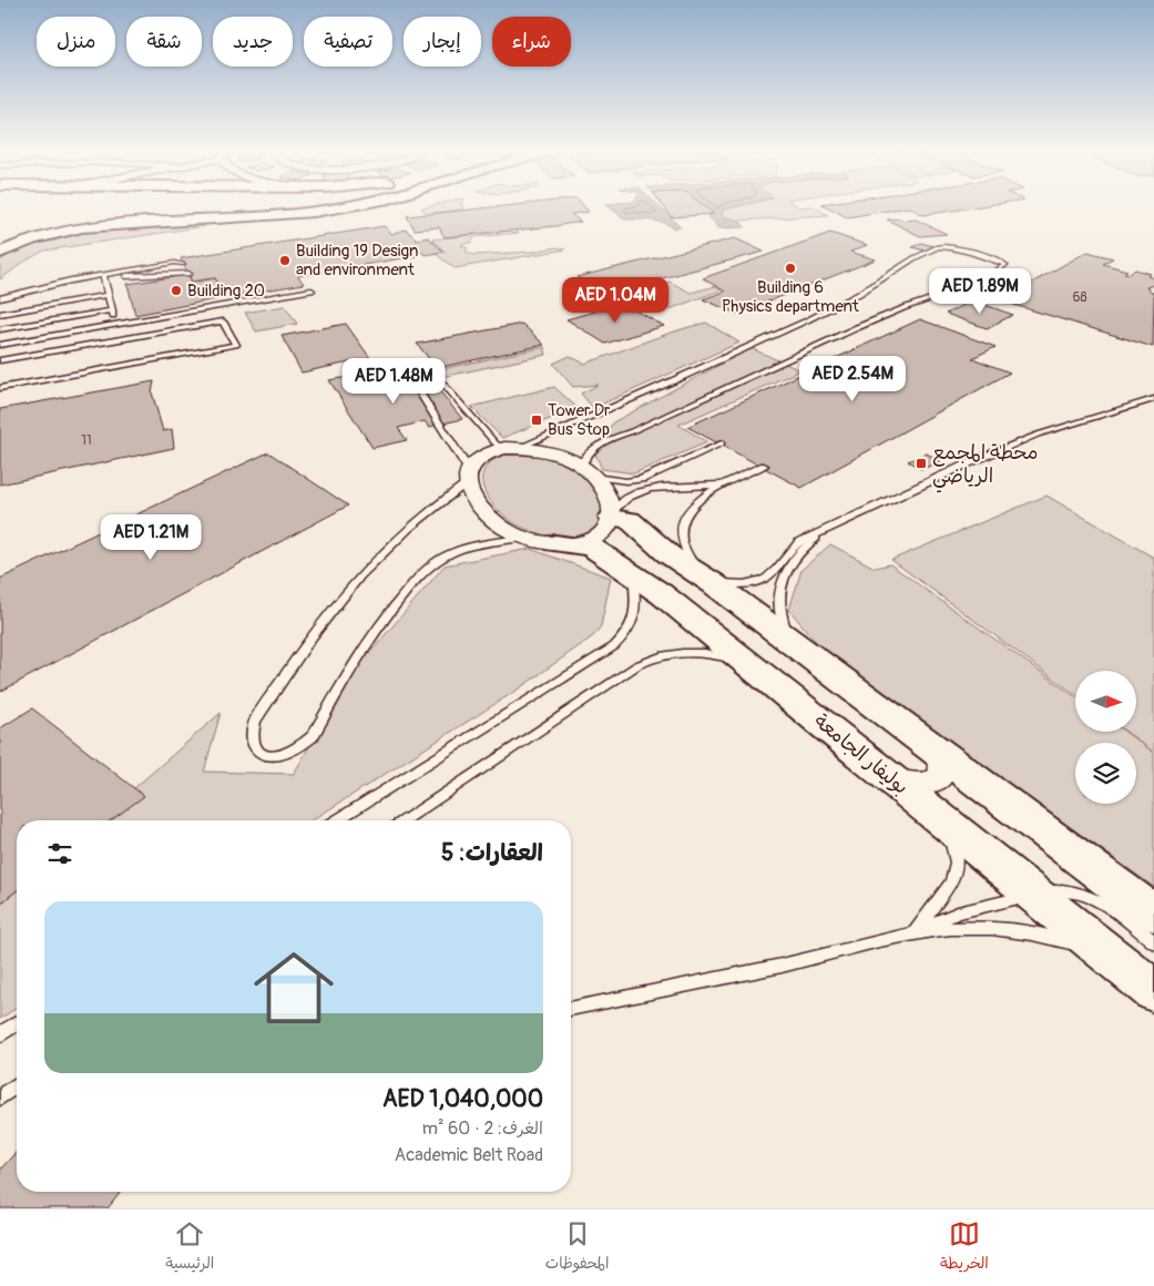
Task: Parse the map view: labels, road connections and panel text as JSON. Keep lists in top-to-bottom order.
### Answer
{
  "streets": {
    "street": ["بوليفار الجامعة"]
  },
  "places": {
    "other": ["Building 19 Design and environment", "Building 6 Physics department", "Building 20"],
    "transit": ["Tower Dr Bus Stop", "محطة المجمع الرياضي"]
  },
  "house_numbers": ["68", "11"],
  "north": "right",
  "page": {
    "chip": [
      "شراء",
      "إيجار",
      "تصفية",
      "جديد",
      "شقة",
      "منزل"
    ],
    "price": [
      "AED 1.89M",
      "AED 1.04M",
      "AED 2.54M",
      "AED 1.48M",
      "AED 1.21M"
    ],
    "heading": "العقارات: 5",
    "list": [
      {
        "name": "AED 1,040,000",
        "note": "الغرف: 2 · 60 m² · Academic Belt Road"
      }
    ],
    "tabs": ["الخريطة", "المحفوظات", "الرئيسية"]
  }
}
